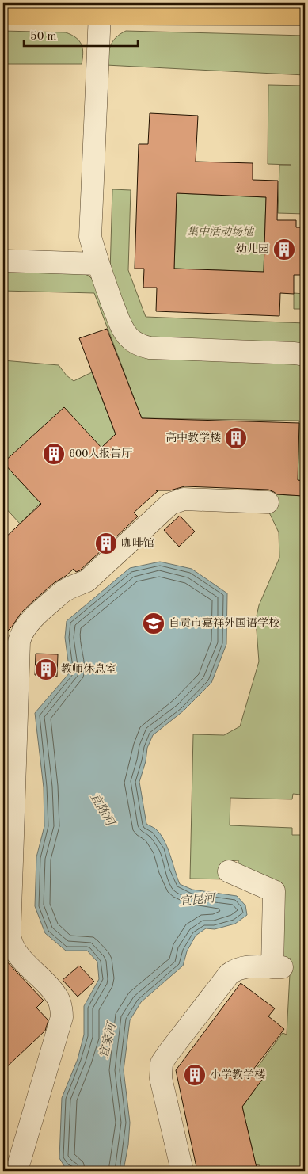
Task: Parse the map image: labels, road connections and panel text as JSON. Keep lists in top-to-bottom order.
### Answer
{
  "water": ["宜陈河", "宜昆河", "宜家河"],
  "parks": ["集中活动场地"],
  "places": {
    "building": [
      "幼儿园",
      "高中教学楼",
      "600人报告厅",
      "咖啡馆",
      "教师休息室",
      "小学教学楼"
    ],
    "school or university": ["自贡市嘉祥外国语学校"]
  },
  "scale_bar": "50 m"
}
